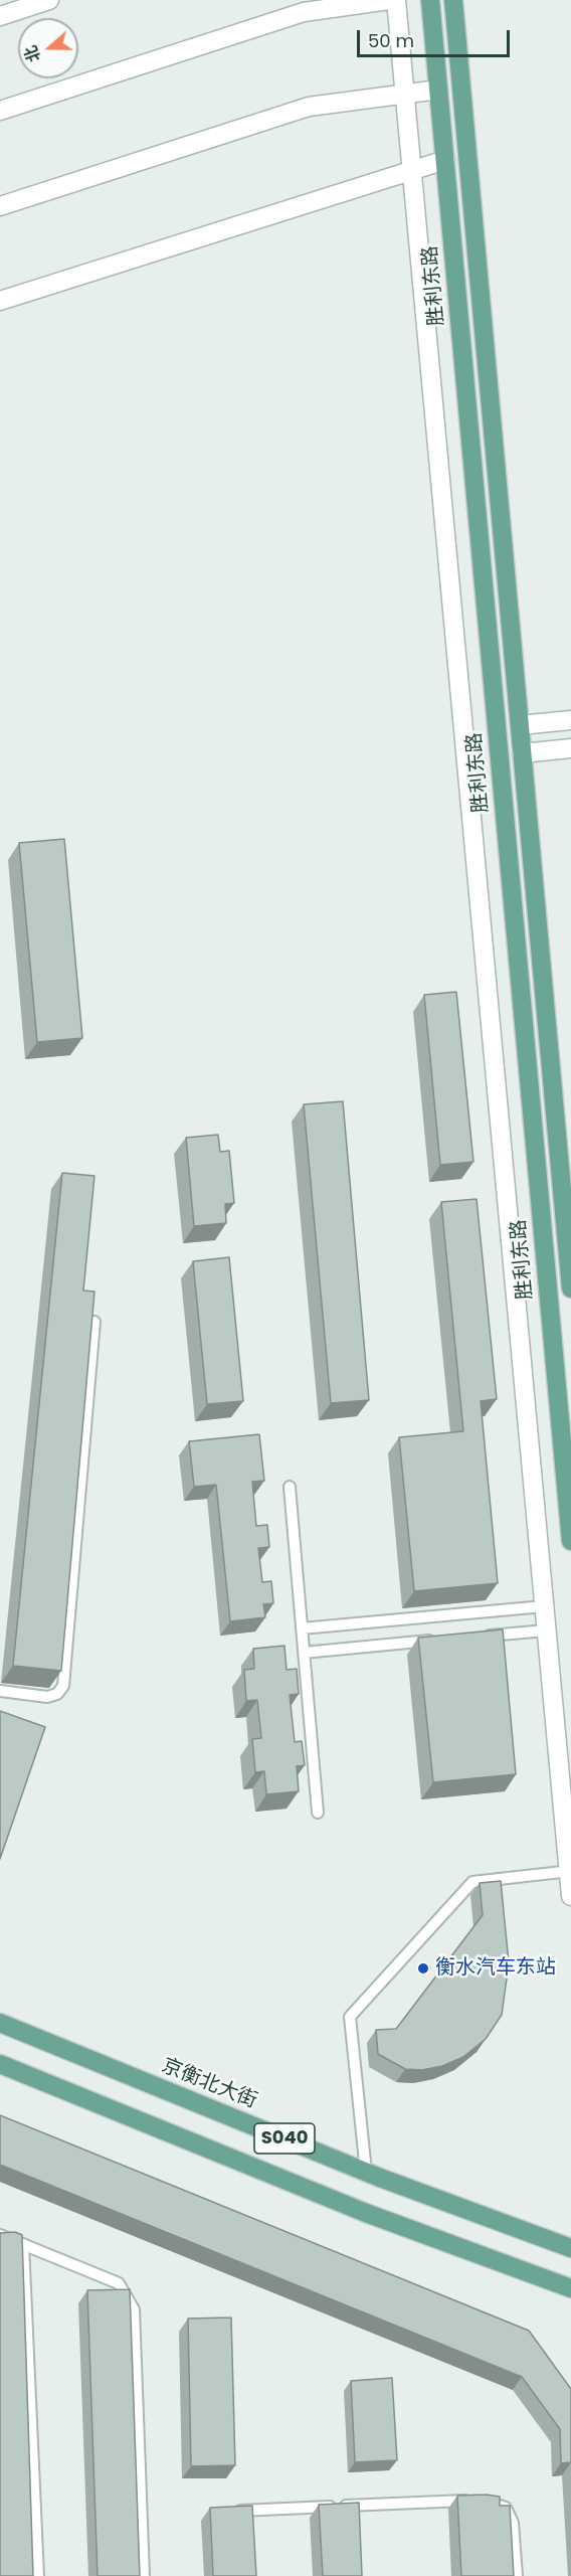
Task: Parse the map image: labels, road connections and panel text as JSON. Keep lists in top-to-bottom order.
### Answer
{
  "streets": {
    "main road": ["胜利东路", "京衡北大街", "S040"]
  },
  "places": ["衡水汽车东站"],
  "scale_bar": "50 m",
  "north": "left"
}
